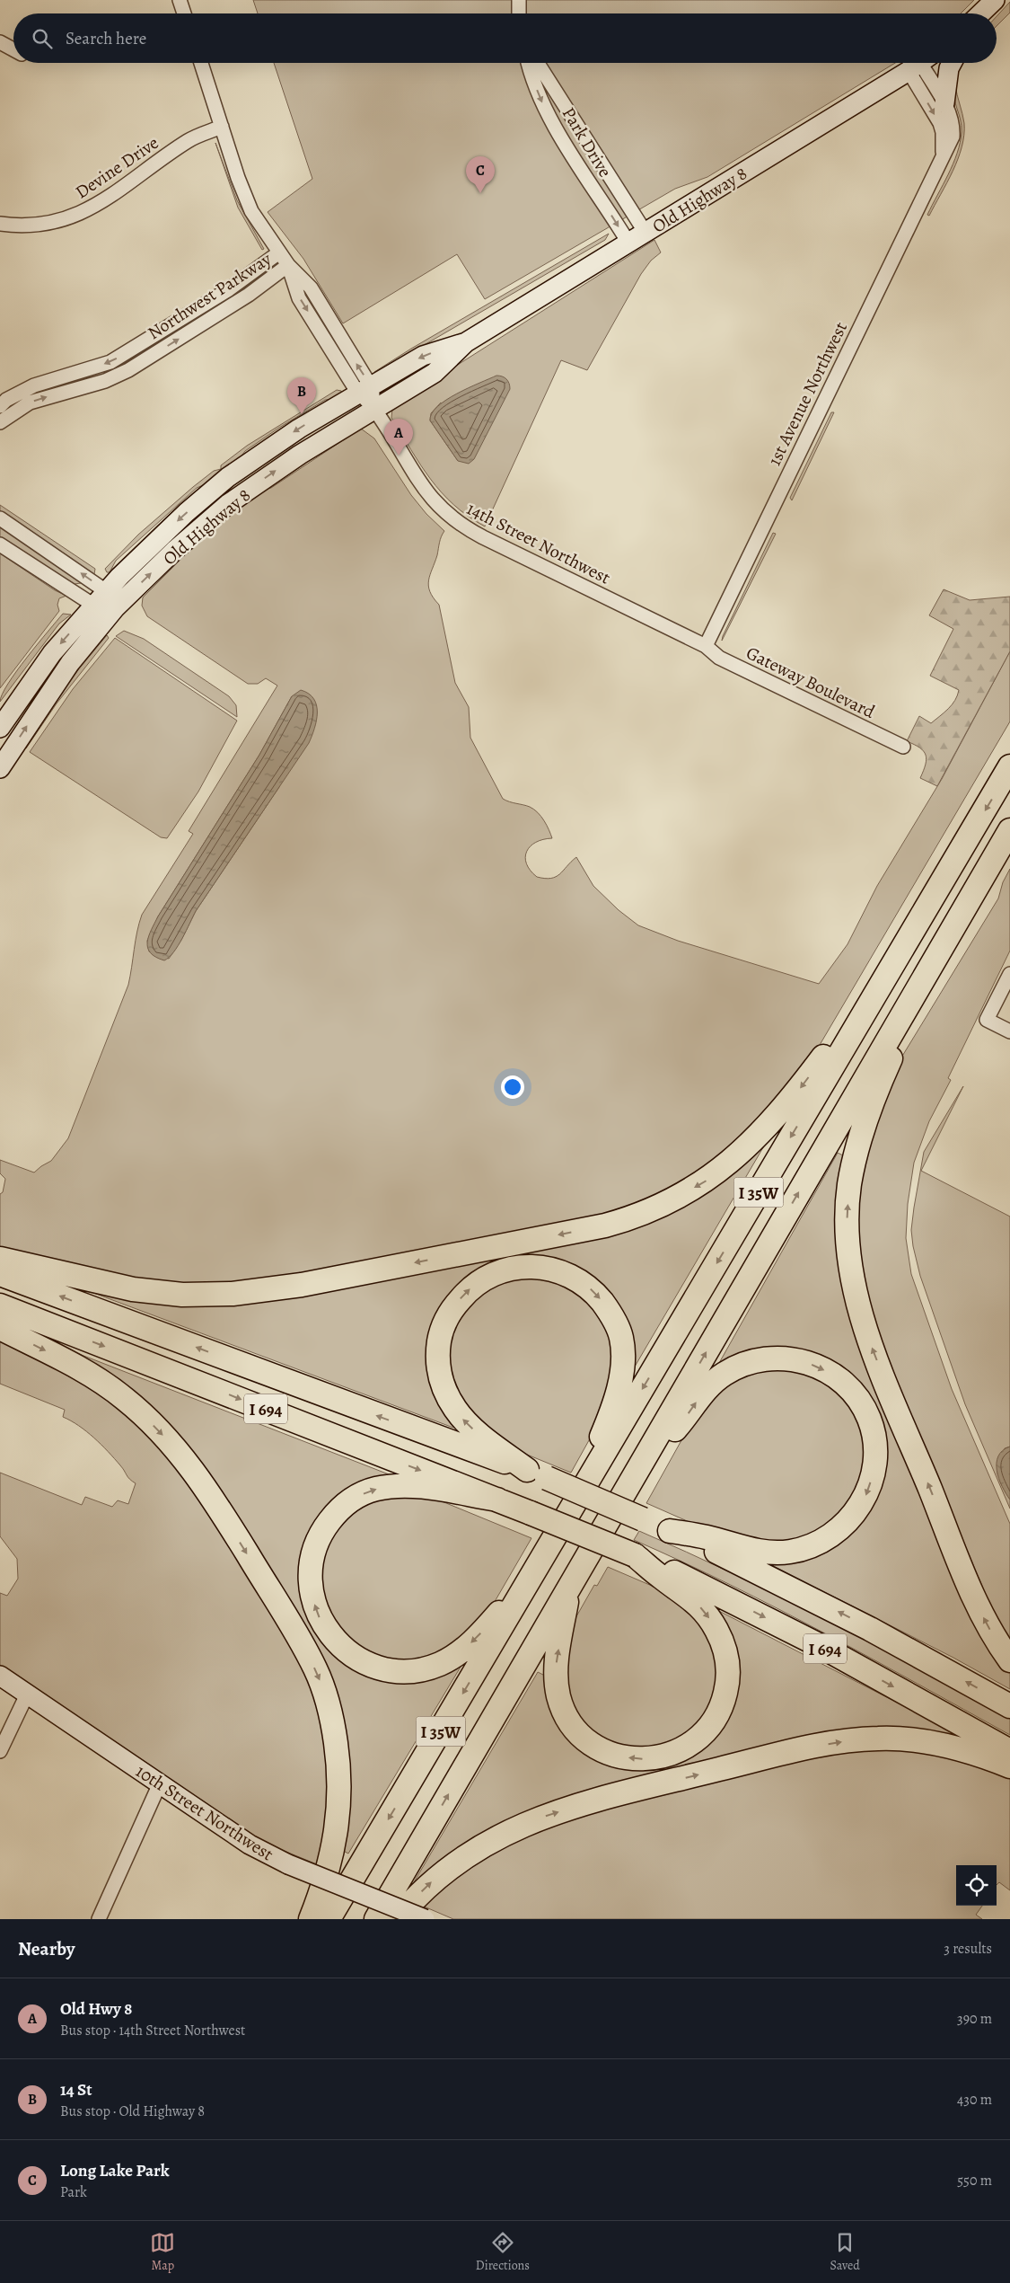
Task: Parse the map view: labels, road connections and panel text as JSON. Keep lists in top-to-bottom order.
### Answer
{
  "streets": {
    "highway": ["I 35W", "I 694"],
    "street": [
      "Park Drive",
      "Devine Drive",
      "Old Highway 8",
      "Northwest Parkway",
      "1st Avenue Northwest",
      "14th Street Northwest",
      "Gateway Boulevard",
      "10th Street Northwest"
    ]
  },
  "crossings": [
    ["Park Drive", "Old Highway 8"],
    ["Devine Drive", "14th Street Northwest"],
    ["Old Highway 8", "1st Avenue Northwest"],
    ["Old Highway 8", "14th Street Northwest"],
    ["Northwest Parkway", "14th Street Northwest"],
    ["1st Avenue Northwest", "14th Street Northwest"],
    ["1st Avenue Northwest", "Gateway Boulevard"],
    ["14th Street Northwest", "Gateway Boulevard"]
  ],
  "page": {
    "search": "Search here",
    "pins": ["C", "B", "A"],
    "heading": ["Nearby", "3 results"],
    "list": [
      {
        "mark": "A",
        "name": "Old Hwy 8",
        "note": "Bus stop · 14th Street Northwest",
        "value": "390 m"
      },
      {
        "mark": "B",
        "name": "14 St",
        "note": "Bus stop · Old Highway 8",
        "value": "430 m"
      },
      {
        "mark": "C",
        "name": "Long Lake Park",
        "note": "Park",
        "value": "550 m"
      }
    ],
    "nav": ["Map", "Directions", "Saved"]
  }
}
